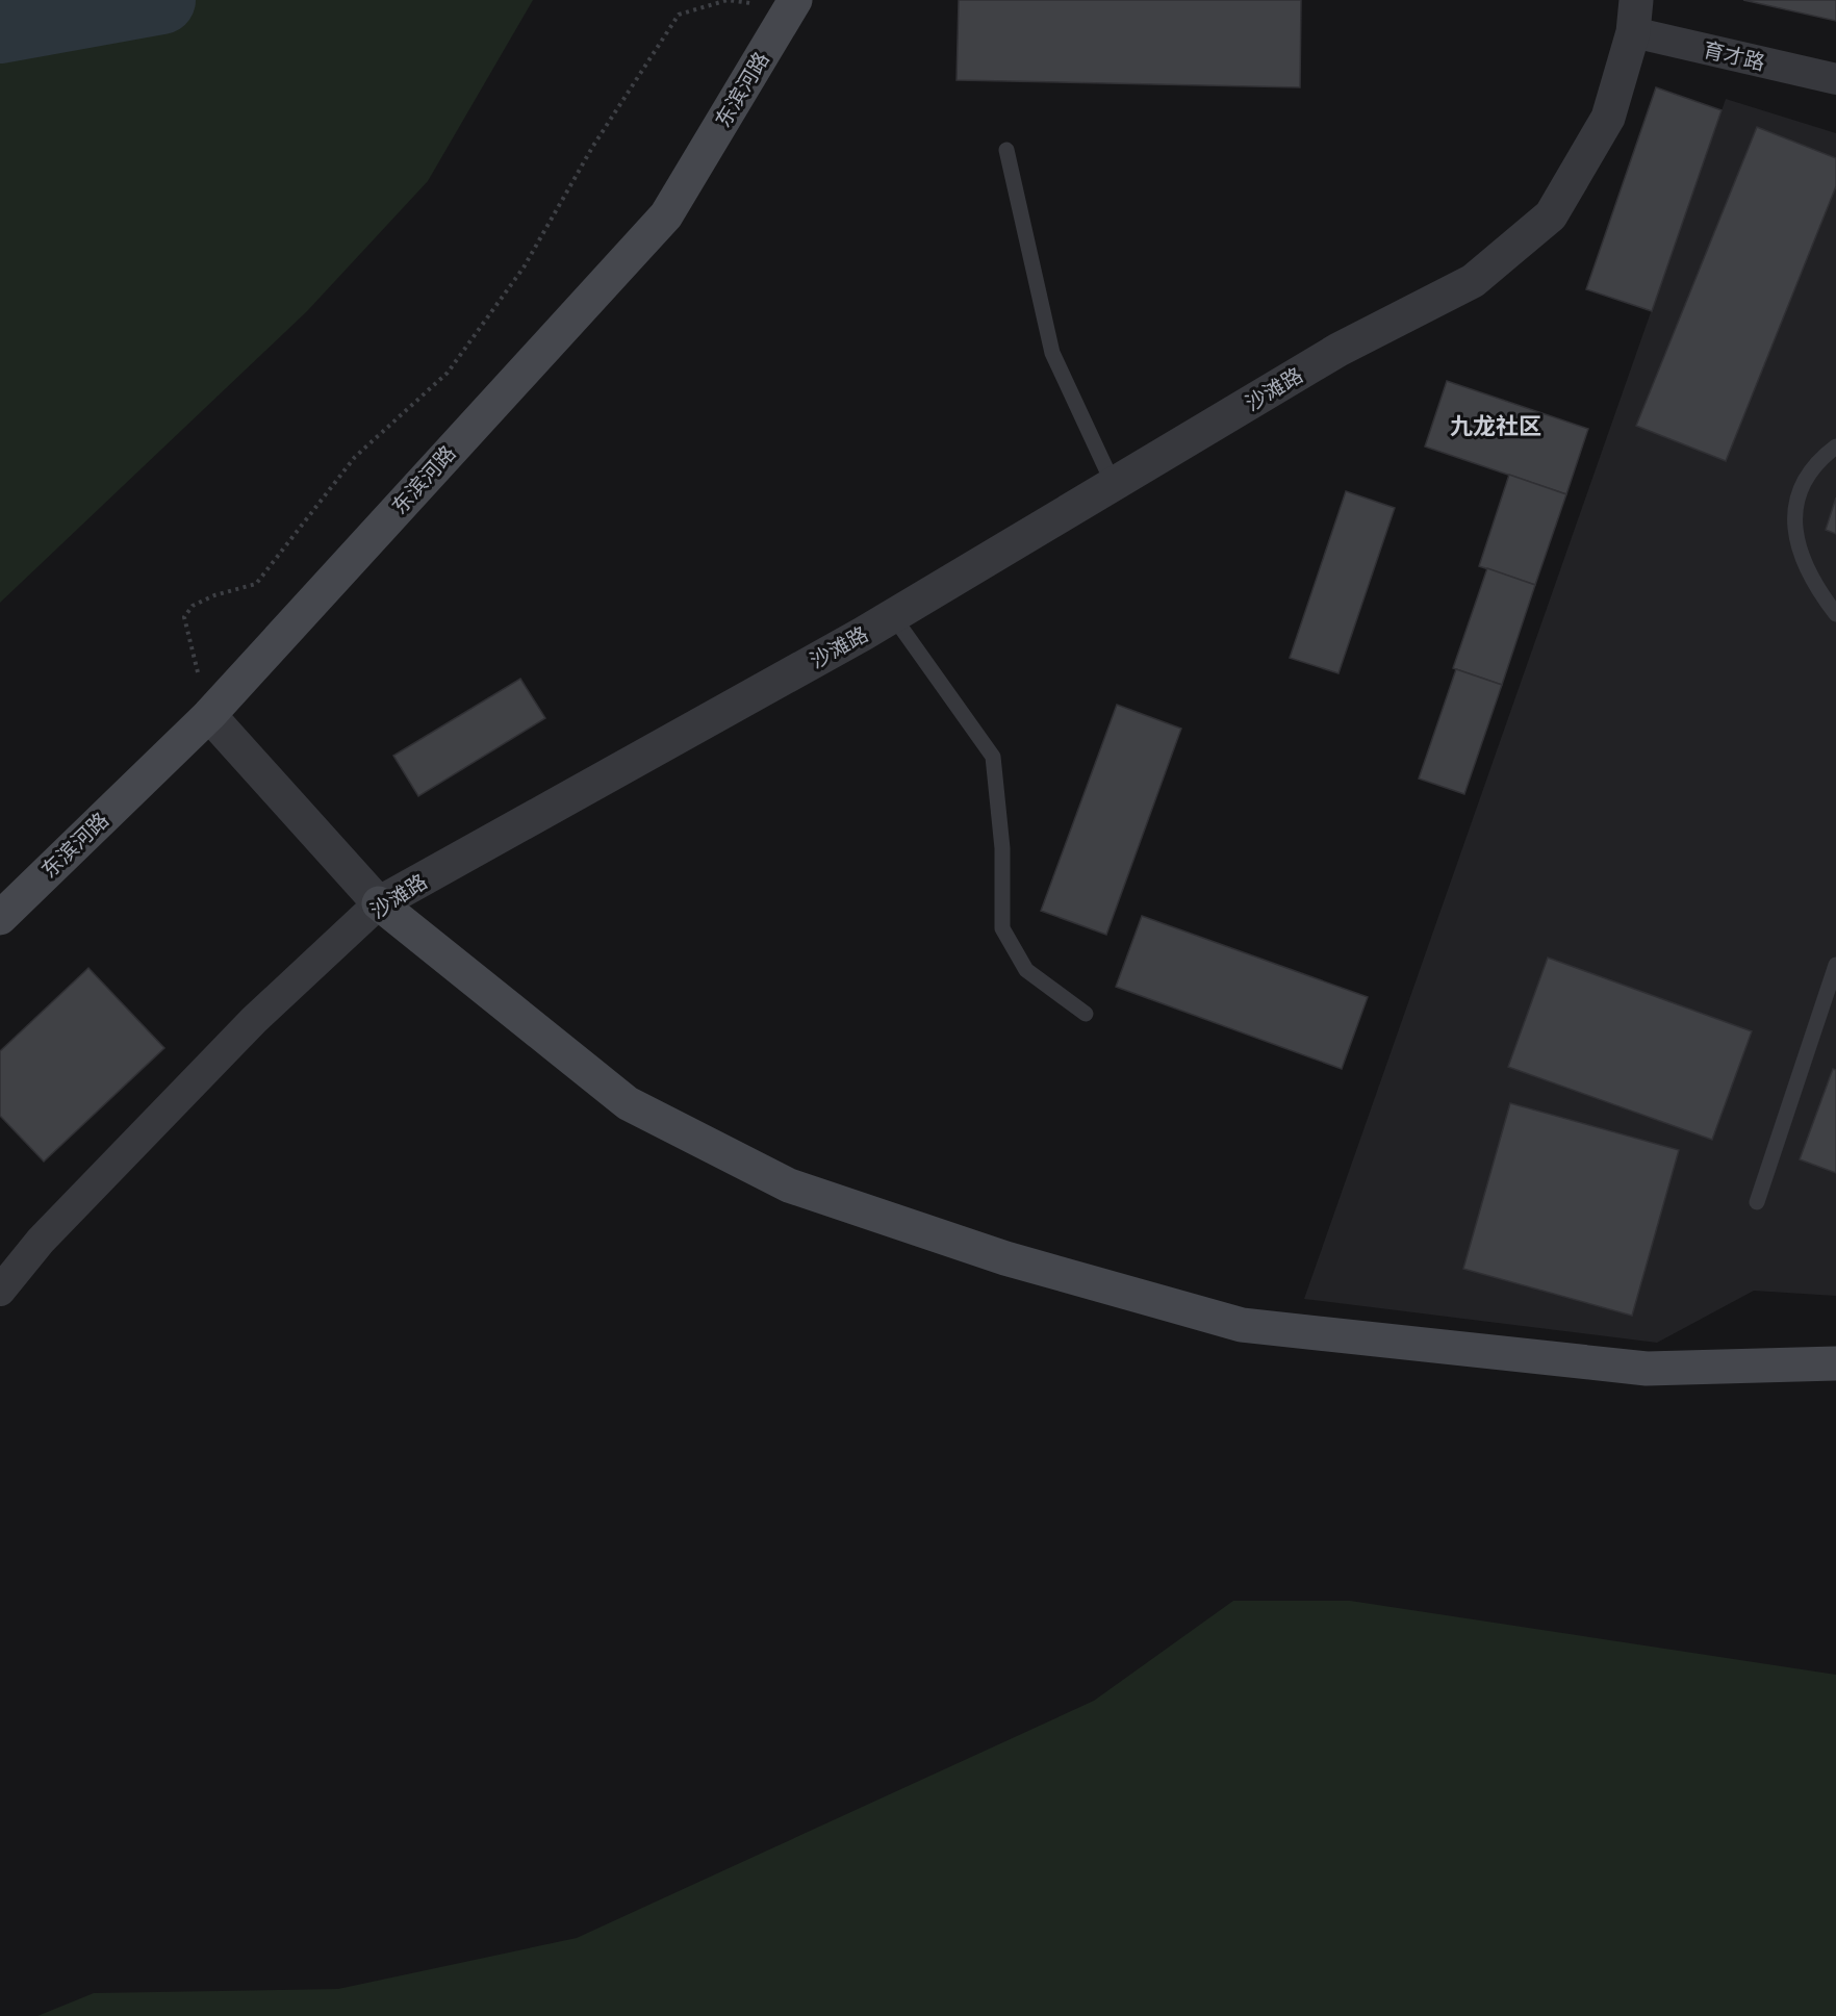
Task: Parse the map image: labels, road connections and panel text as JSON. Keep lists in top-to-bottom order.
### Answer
{
  "streets": {
    "main road": ["东滨河路"],
    "street": ["育才路", "沙滩路"]
  },
  "crossings": [
    ["育才路", "沙滩路"]
  ],
  "districts": ["九龙社区"]
}
